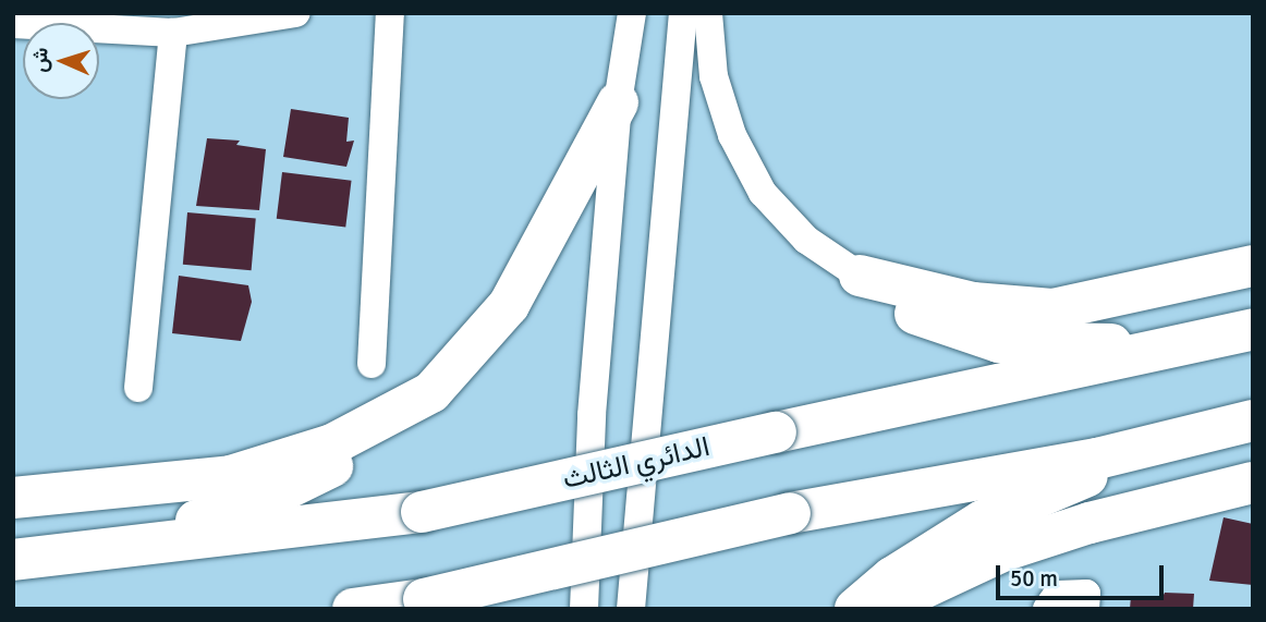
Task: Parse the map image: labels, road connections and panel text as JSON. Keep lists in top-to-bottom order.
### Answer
{
  "streets": {
    "highway": ["الدائري الثالث"]
  },
  "scale_bar": "50 m",
  "north": "left"
}
